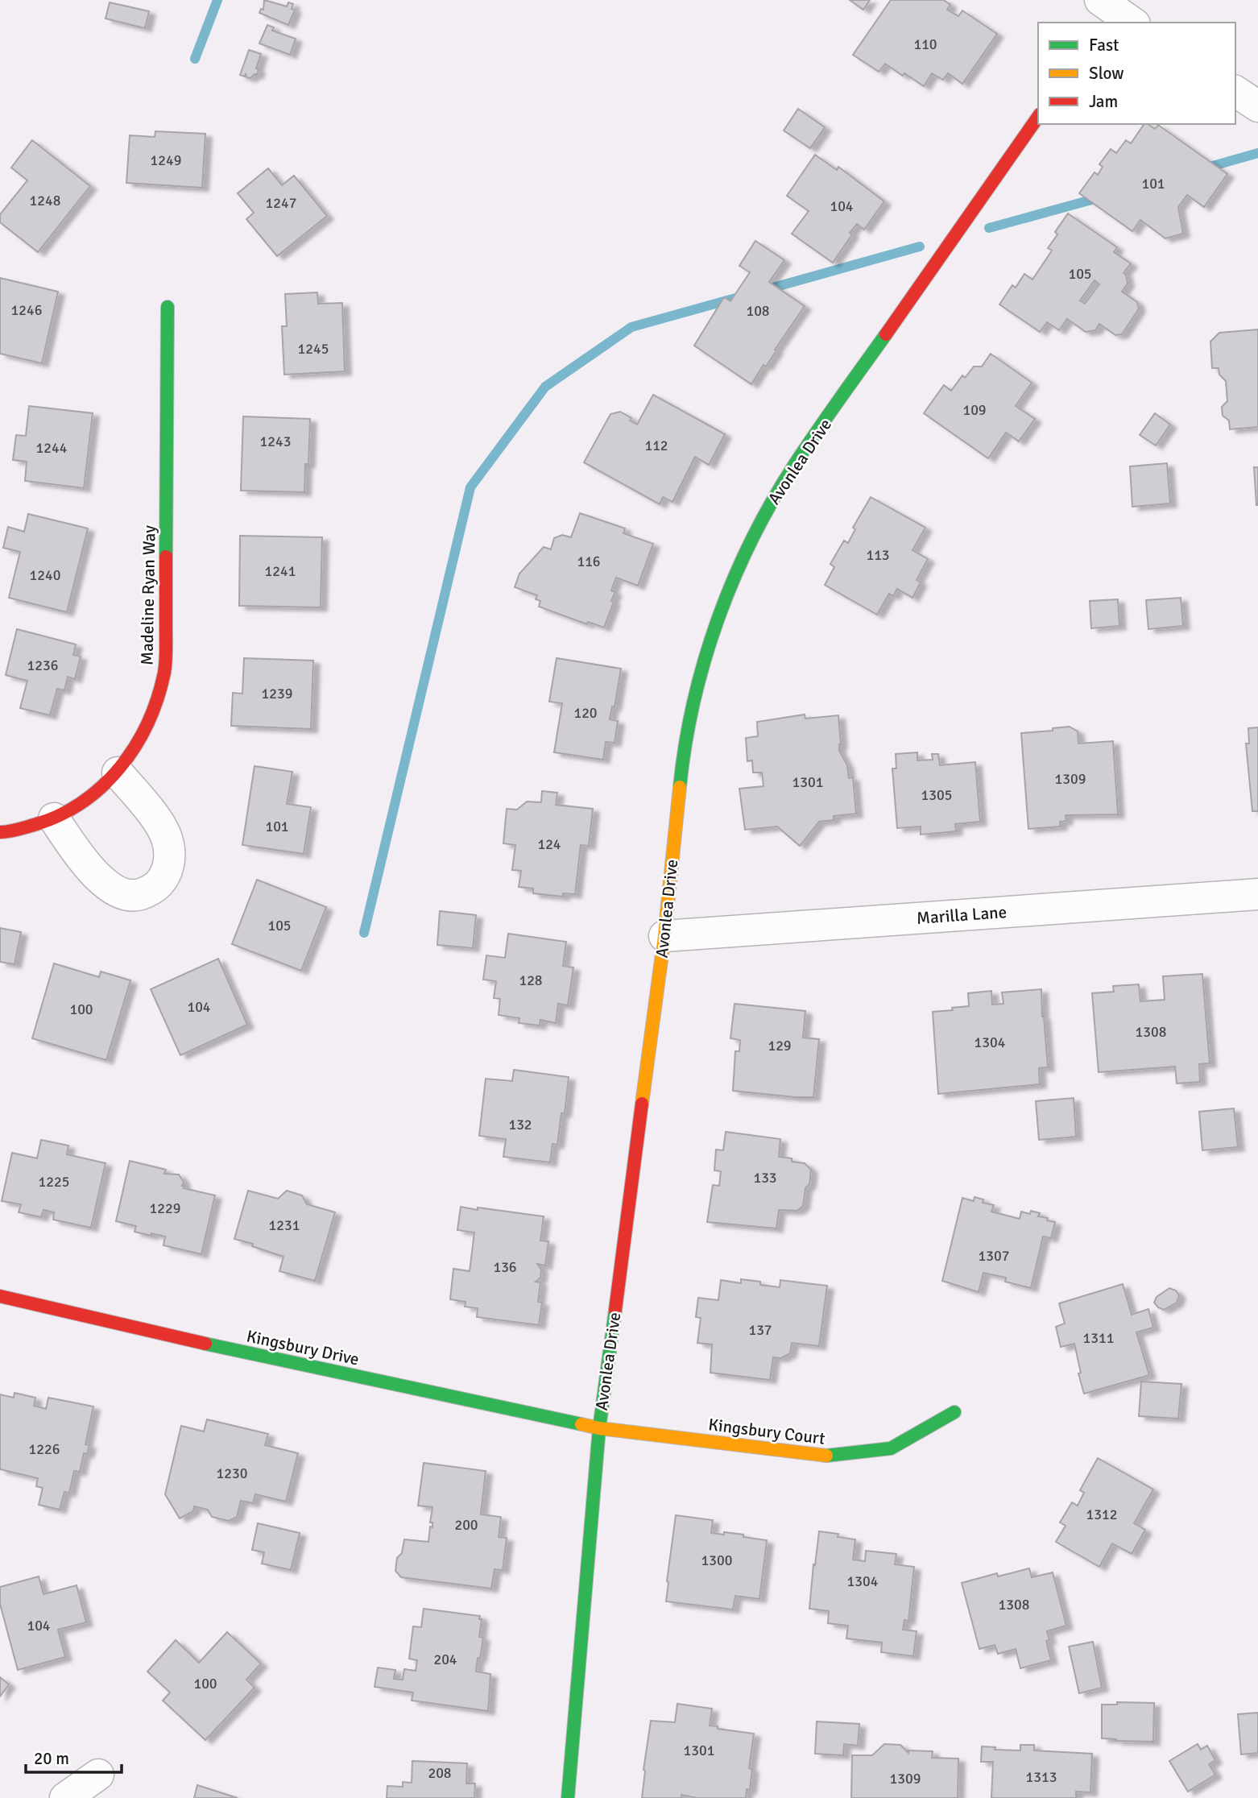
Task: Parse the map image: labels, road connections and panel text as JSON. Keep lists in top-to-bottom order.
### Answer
{
  "streets": {
    "street": [
      "Avonlea Drive",
      "Madeline Ryan Way",
      "Marilla Lane",
      "Kingsbury Drive",
      "Kingsbury Court"
    ]
  },
  "crossings": [
    ["Avonlea Drive", "Marilla Lane"],
    ["Avonlea Drive", "Kingsbury Drive"],
    ["Avonlea Drive", "Kingsbury Court"],
    ["Kingsbury Drive", "Kingsbury Court"]
  ],
  "house_numbers": [
    "110",
    "1249",
    "101",
    "1248",
    "1247",
    "104",
    "105",
    "1246",
    "108",
    "1245",
    "109",
    "1243",
    "112",
    "1244",
    "113",
    "116",
    "1241",
    "1240",
    "1236",
    "1239",
    "120",
    "1309",
    "1301",
    "1305",
    "101",
    "124",
    "105",
    "128",
    "104",
    "100",
    "1308",
    "1304",
    "129",
    "132",
    "133",
    "1225",
    "1229",
    "1231",
    "1307",
    "136",
    "137",
    "1311",
    "1226",
    "1230",
    "1312",
    "200",
    "1300",
    "1304",
    "1308",
    "104",
    "204",
    "100",
    "1301",
    "208",
    "1313",
    "1309"
  ],
  "legend": ["Fast", "Slow", "Jam"],
  "scale_bar": "20 m"
}
